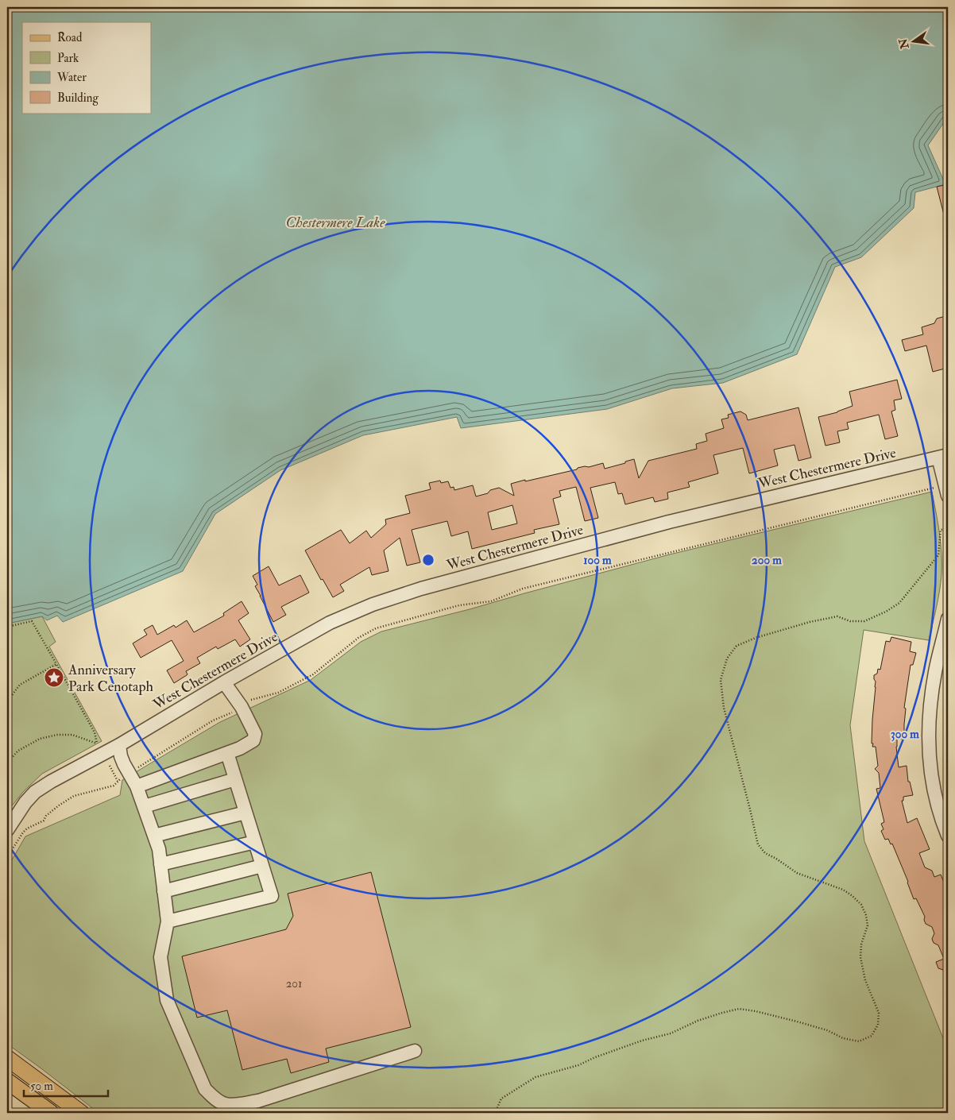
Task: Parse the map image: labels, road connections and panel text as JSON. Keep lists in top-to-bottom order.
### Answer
{
  "streets": {
    "street": ["West Chestermere Drive"]
  },
  "water": ["Chestermere Lake"],
  "places": {
    "place": ["Anniversary Park Cenotaph"]
  },
  "house_numbers": ["201"],
  "legend": [
    "Road",
    "Park",
    "Water",
    "Building"
  ],
  "scale_bar": "50 m",
  "north": "left",
  "rings": ["100 m", "200 m", "300 m"]
}
